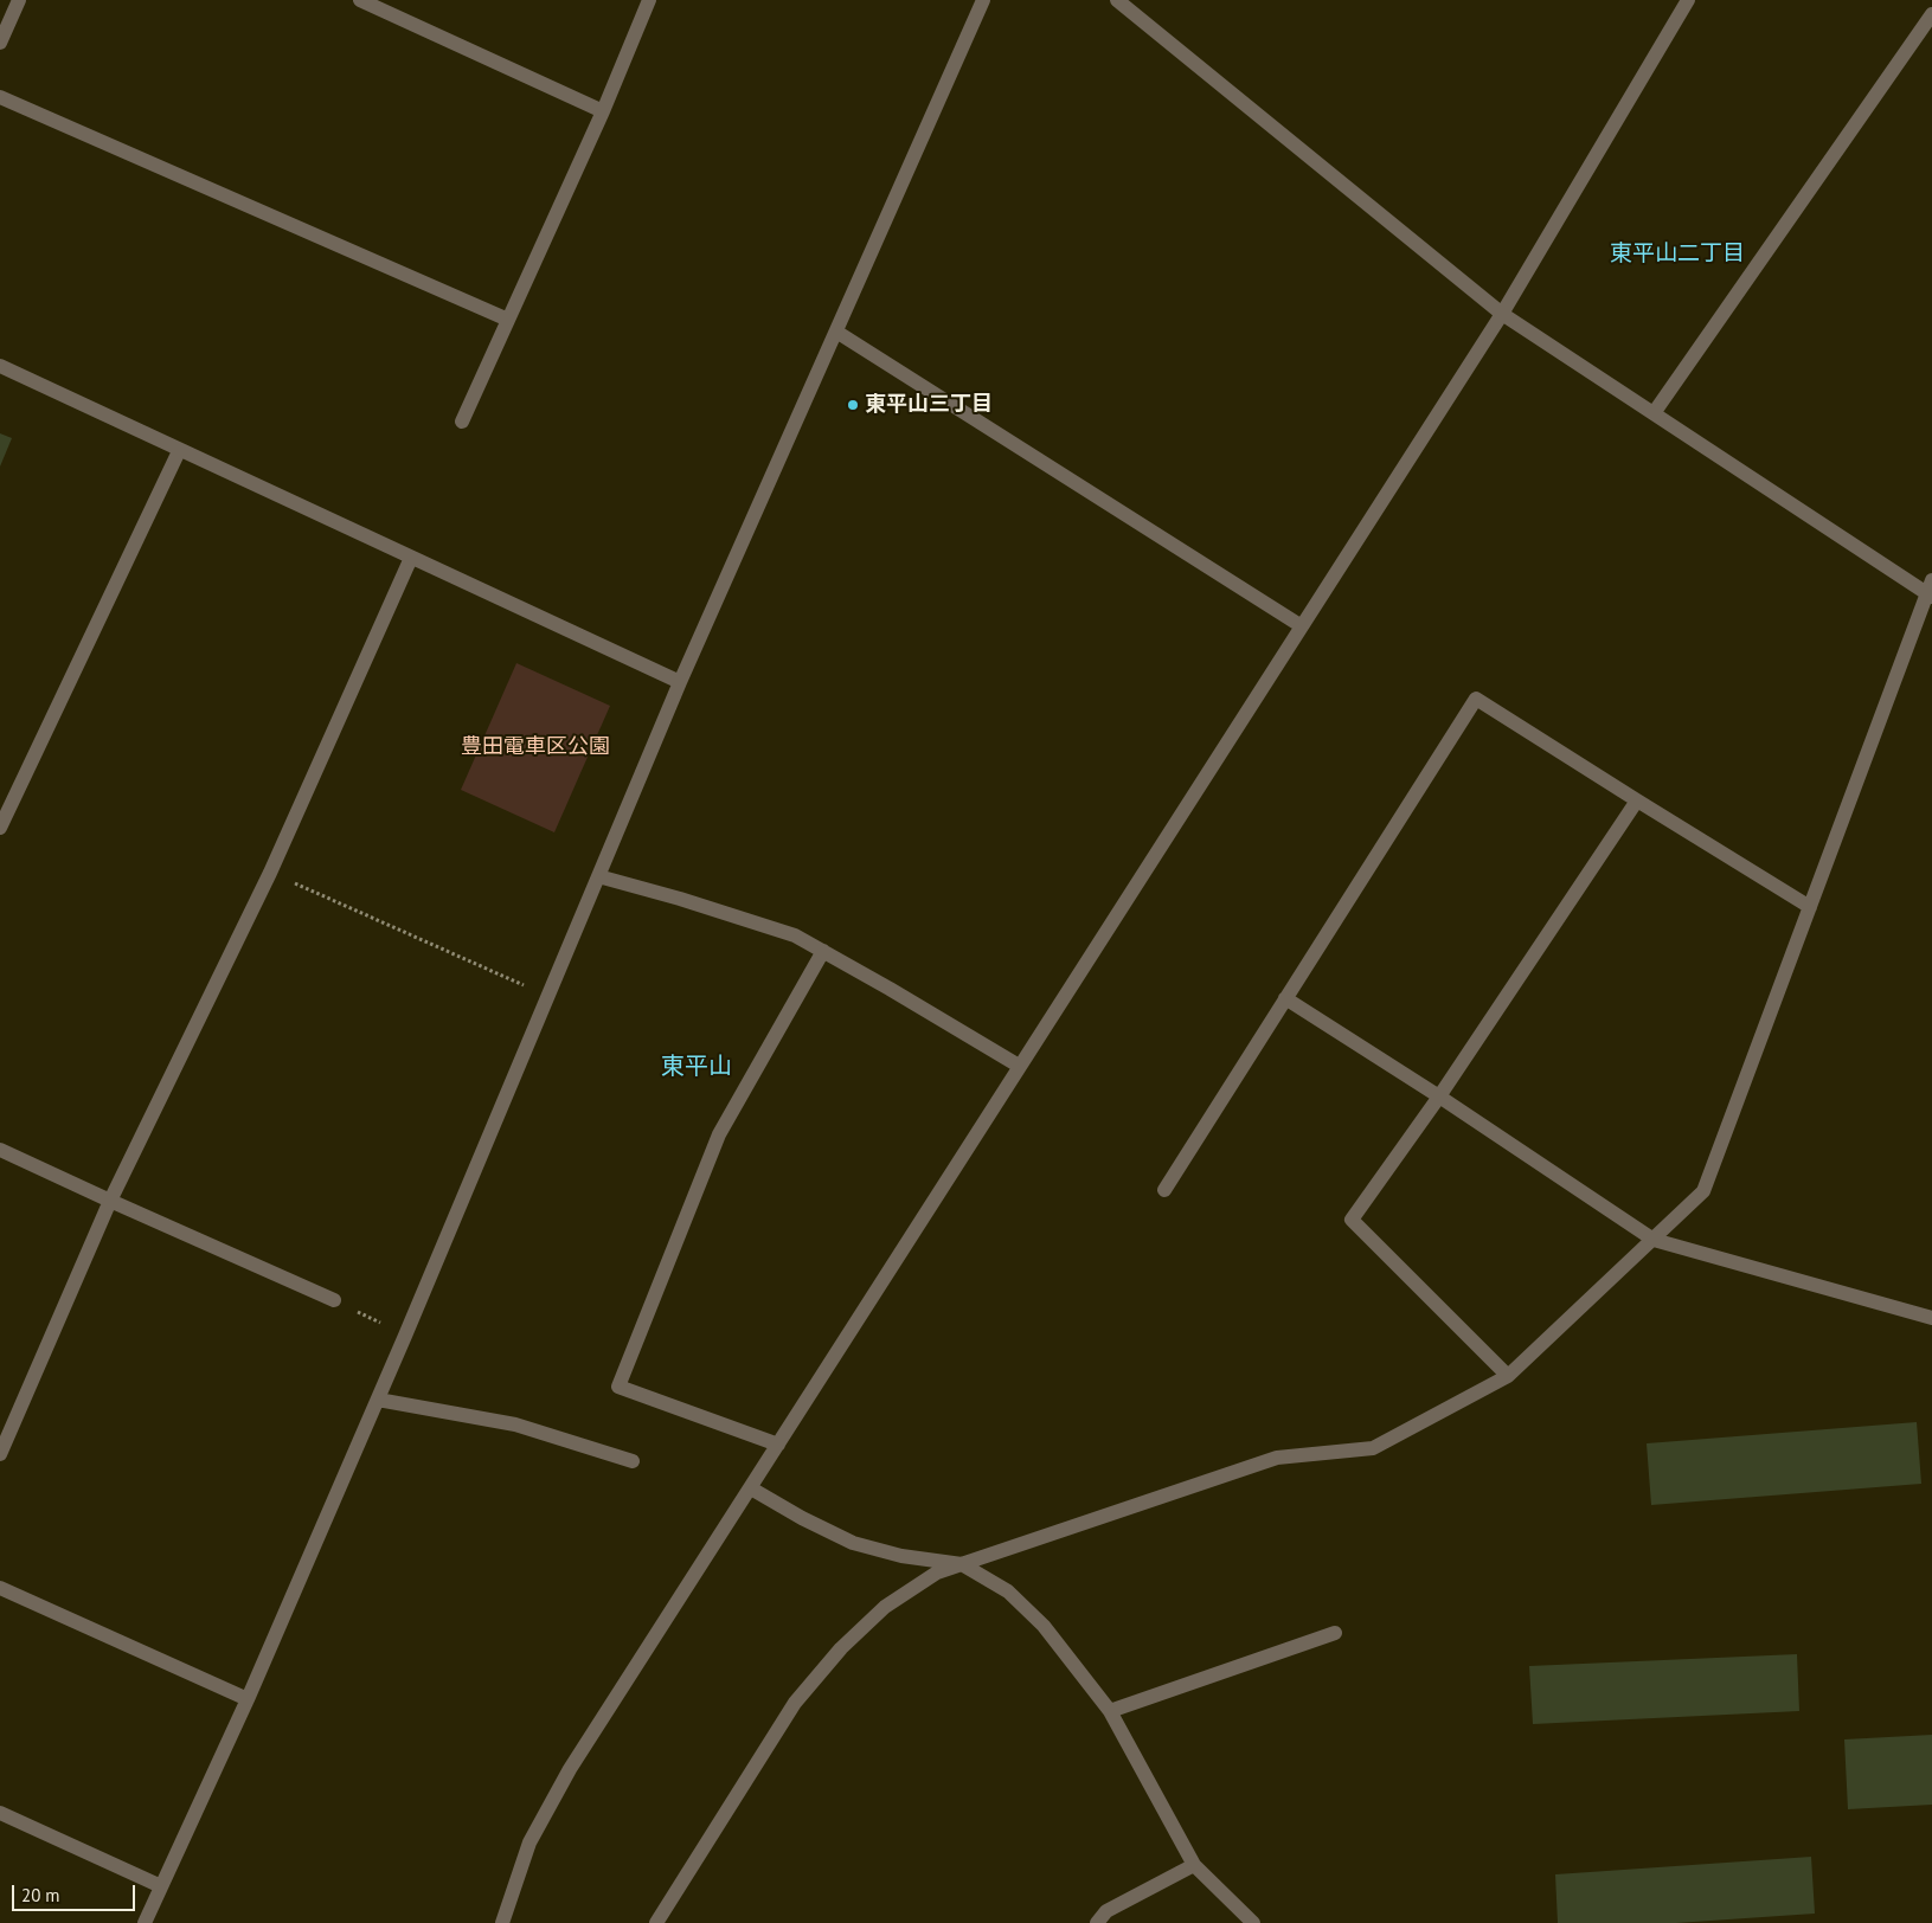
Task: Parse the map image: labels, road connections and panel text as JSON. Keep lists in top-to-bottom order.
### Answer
{
  "districts": ["東平山二丁目", "東平山"],
  "parks": ["豊田電車区公園"],
  "places": ["東平山三丁目"],
  "scale_bar": "20 m"
}
